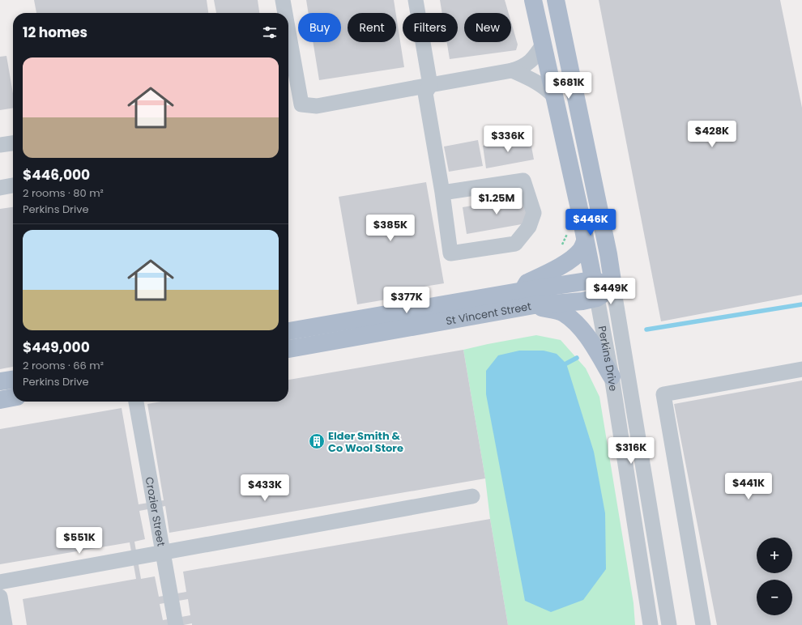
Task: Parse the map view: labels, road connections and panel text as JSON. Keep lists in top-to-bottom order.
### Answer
{
  "streets": {
    "main road": ["St Vincent Street", "Perkins Drive"],
    "street": ["Crozier Street"]
  },
  "crossings": [
    ["St Vincent Street", "Perkins Drive"]
  ],
  "places": {
    "building": ["Elder Smith & Co Wool Store"]
  },
  "page": {
    "chip": [
      "Buy",
      "Rent",
      "Filters",
      "New"
    ],
    "heading": "12 homes",
    "list": [
      {
        "name": "$446,000",
        "note": "2 rooms · 80 m² · Perkins Drive"
      },
      {
        "name": "$449,000",
        "note": "2 rooms · 66 m² · Perkins Drive"
      }
    ],
    "price": [
      "$681K",
      "$428K",
      "$336K",
      "$1.25M",
      "$446K",
      "$385K",
      "$449K",
      "$377K",
      "$316K",
      "$441K",
      "$433K",
      "$551K"
    ],
    "map_buttons": ["+", "−"]
  }
}
